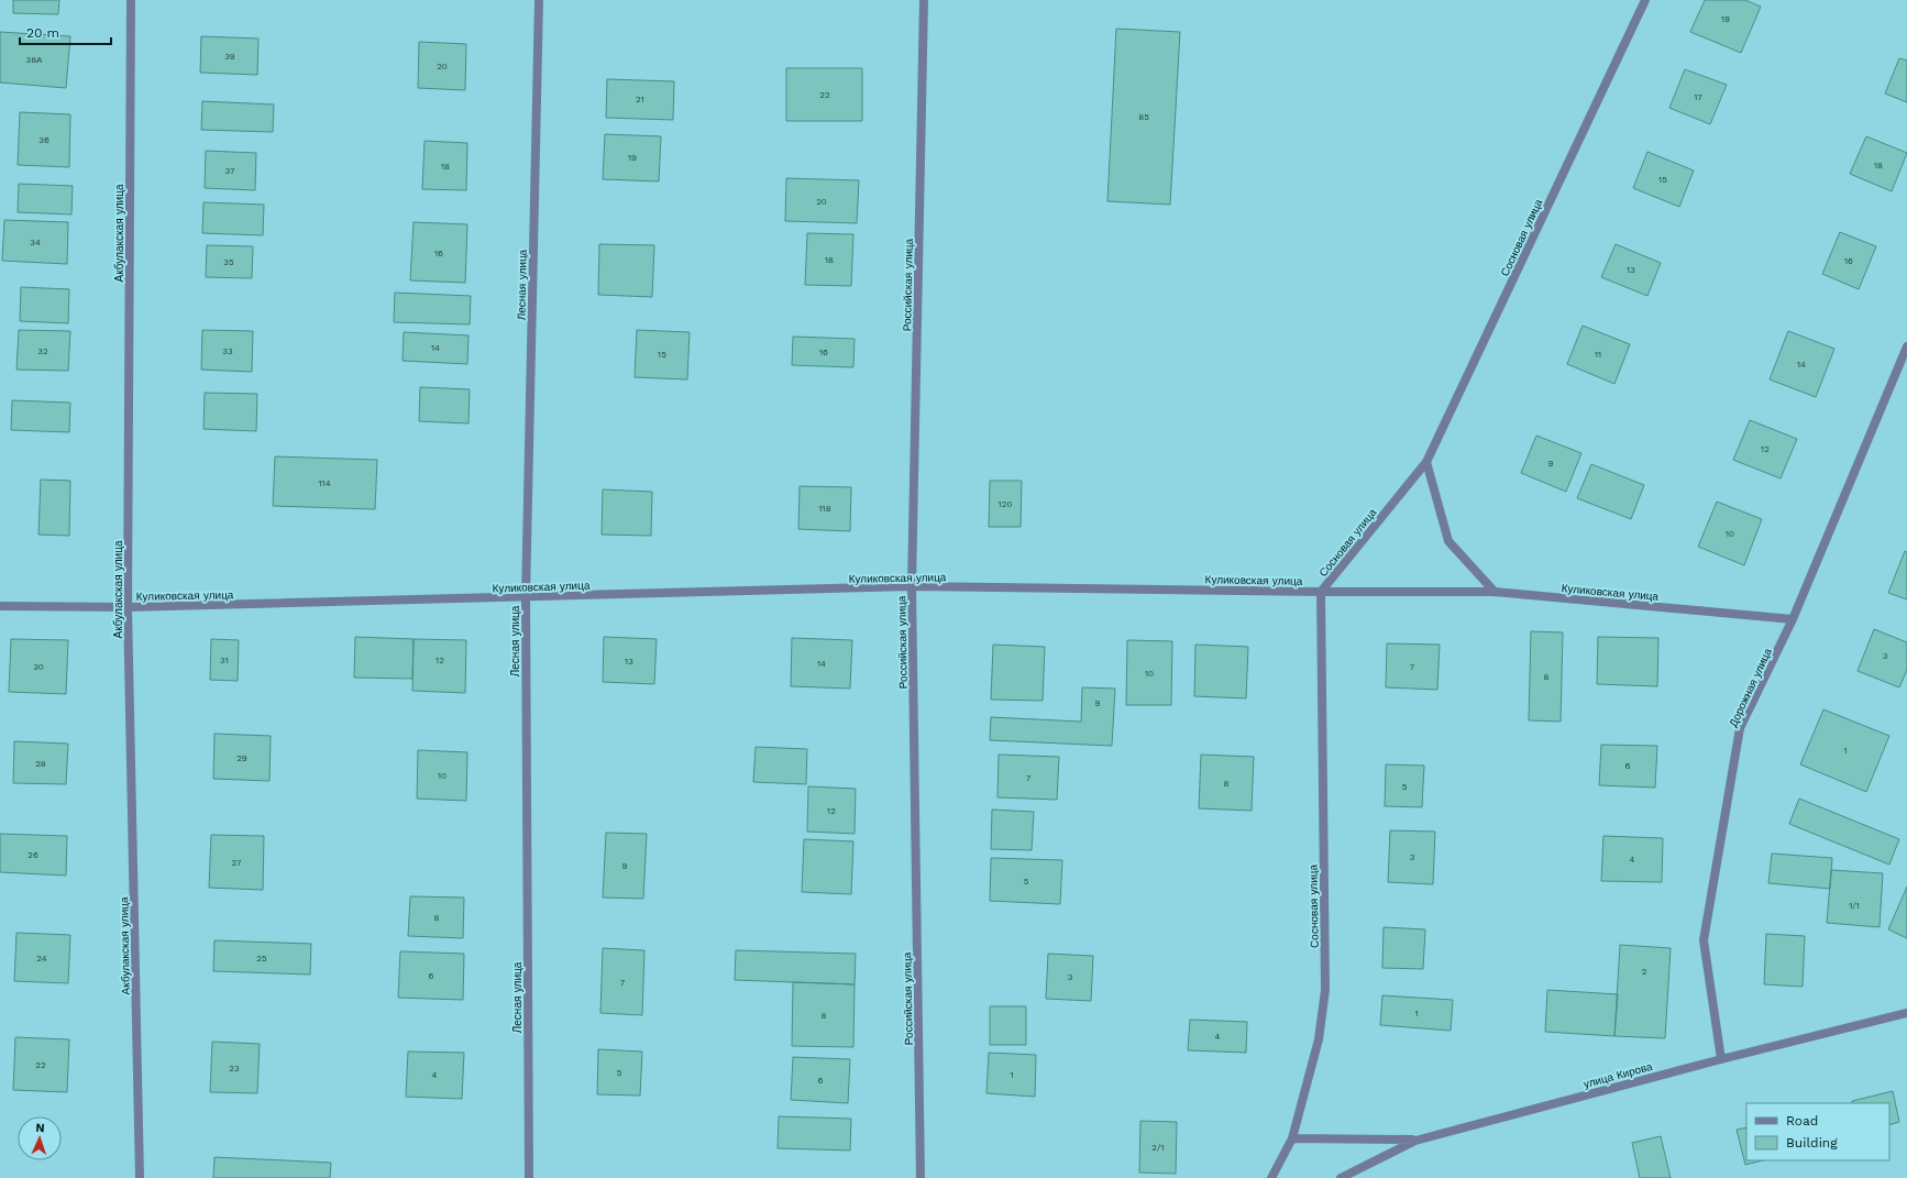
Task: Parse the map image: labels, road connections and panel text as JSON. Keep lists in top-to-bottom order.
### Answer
{
  "streets": {
    "street": [
      "Акбулакская улица",
      "Сосновая улица",
      "Лесная улица",
      "Российская улица",
      "Куликовская улица",
      "Дорожная улица",
      "улица Кирова"
    ]
  },
  "crossings": [
    ["Акбулакская улица", "Куликовская улица"],
    ["Сосновая улица", "Куликовская улица"],
    ["Лесная улица", "Куликовская улица"],
    ["Российская улица", "Куликовская улица"],
    ["Куликовская улица", "Дорожная улица"],
    ["Дорожная улица", "улица Кирова"]
  ],
  "house_numbers": [
    "19",
    "39",
    "38А",
    "20",
    "22",
    "17",
    "21",
    "85",
    "36",
    "19",
    "18",
    "18",
    "37",
    "15",
    "20",
    "34",
    "16",
    "18",
    "16",
    "35",
    "13",
    "14",
    "32",
    "33",
    "16",
    "15",
    "11",
    "14",
    "12",
    "9",
    "114",
    "120",
    "118",
    "10",
    "3",
    "31",
    "12",
    "13",
    "14",
    "30",
    "7",
    "10",
    "8",
    "9",
    "1",
    "29",
    "28",
    "6",
    "10",
    "7",
    "8",
    "5",
    "12",
    "26",
    "3",
    "4",
    "27",
    "9",
    "5",
    "1/1",
    "8",
    "24",
    "25",
    "2",
    "6",
    "3",
    "7",
    "1",
    "8",
    "4",
    "22",
    "23",
    "5",
    "4",
    "1",
    "6",
    "2/1"
  ],
  "legend": ["Road", "Building"],
  "scale_bar": "20 m",
  "north": "top"
}
